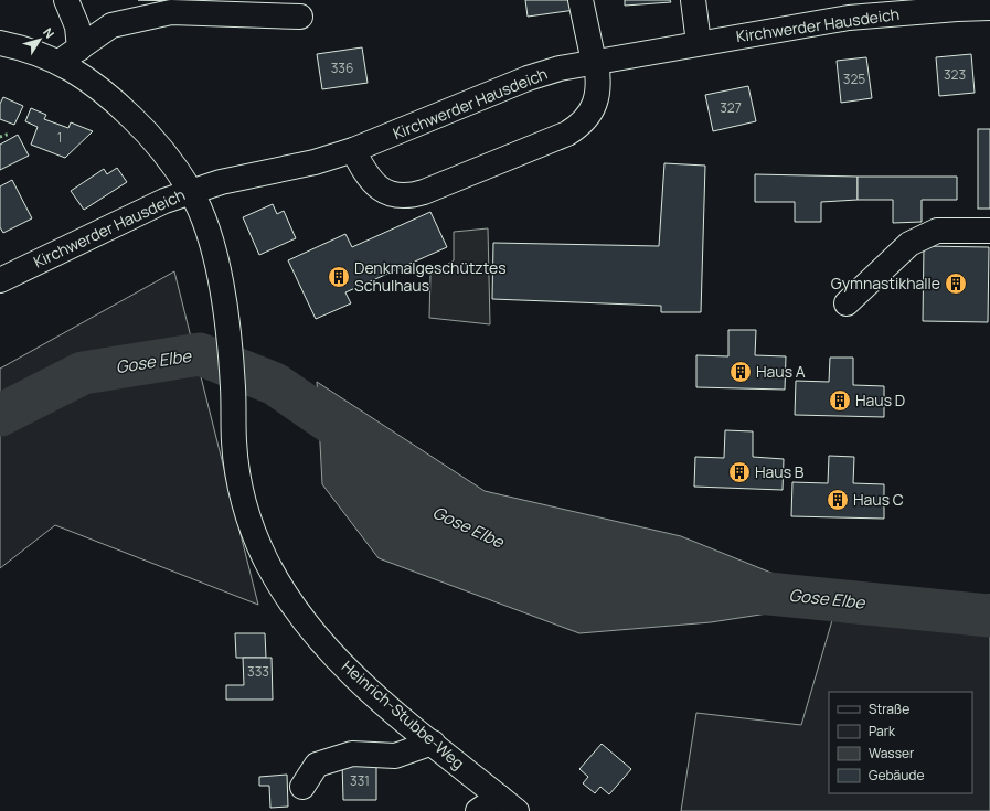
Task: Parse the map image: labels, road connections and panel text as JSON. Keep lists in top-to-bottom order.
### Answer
{
  "streets": {
    "street": ["Kirchwerder Hausdeich", "Heinrich-Stubbe-Weg"]
  },
  "crossings": [
    ["Kirchwerder Hausdeich", "Heinrich-Stubbe-Weg"]
  ],
  "water": ["Gose Elbe"],
  "places": {
    "building": [
      "Denkmalgeschütztes Schulhaus",
      "Gymnastikhalle",
      "Haus A",
      "Haus D",
      "Haus B",
      "Haus C"
    ]
  },
  "house_numbers": [
    "336",
    "323",
    "325",
    "327",
    "1",
    "333",
    "331"
  ],
  "legend": [
    "Straße",
    "Park",
    "Wasser",
    "Gebäude"
  ],
  "north": "top right"
}
